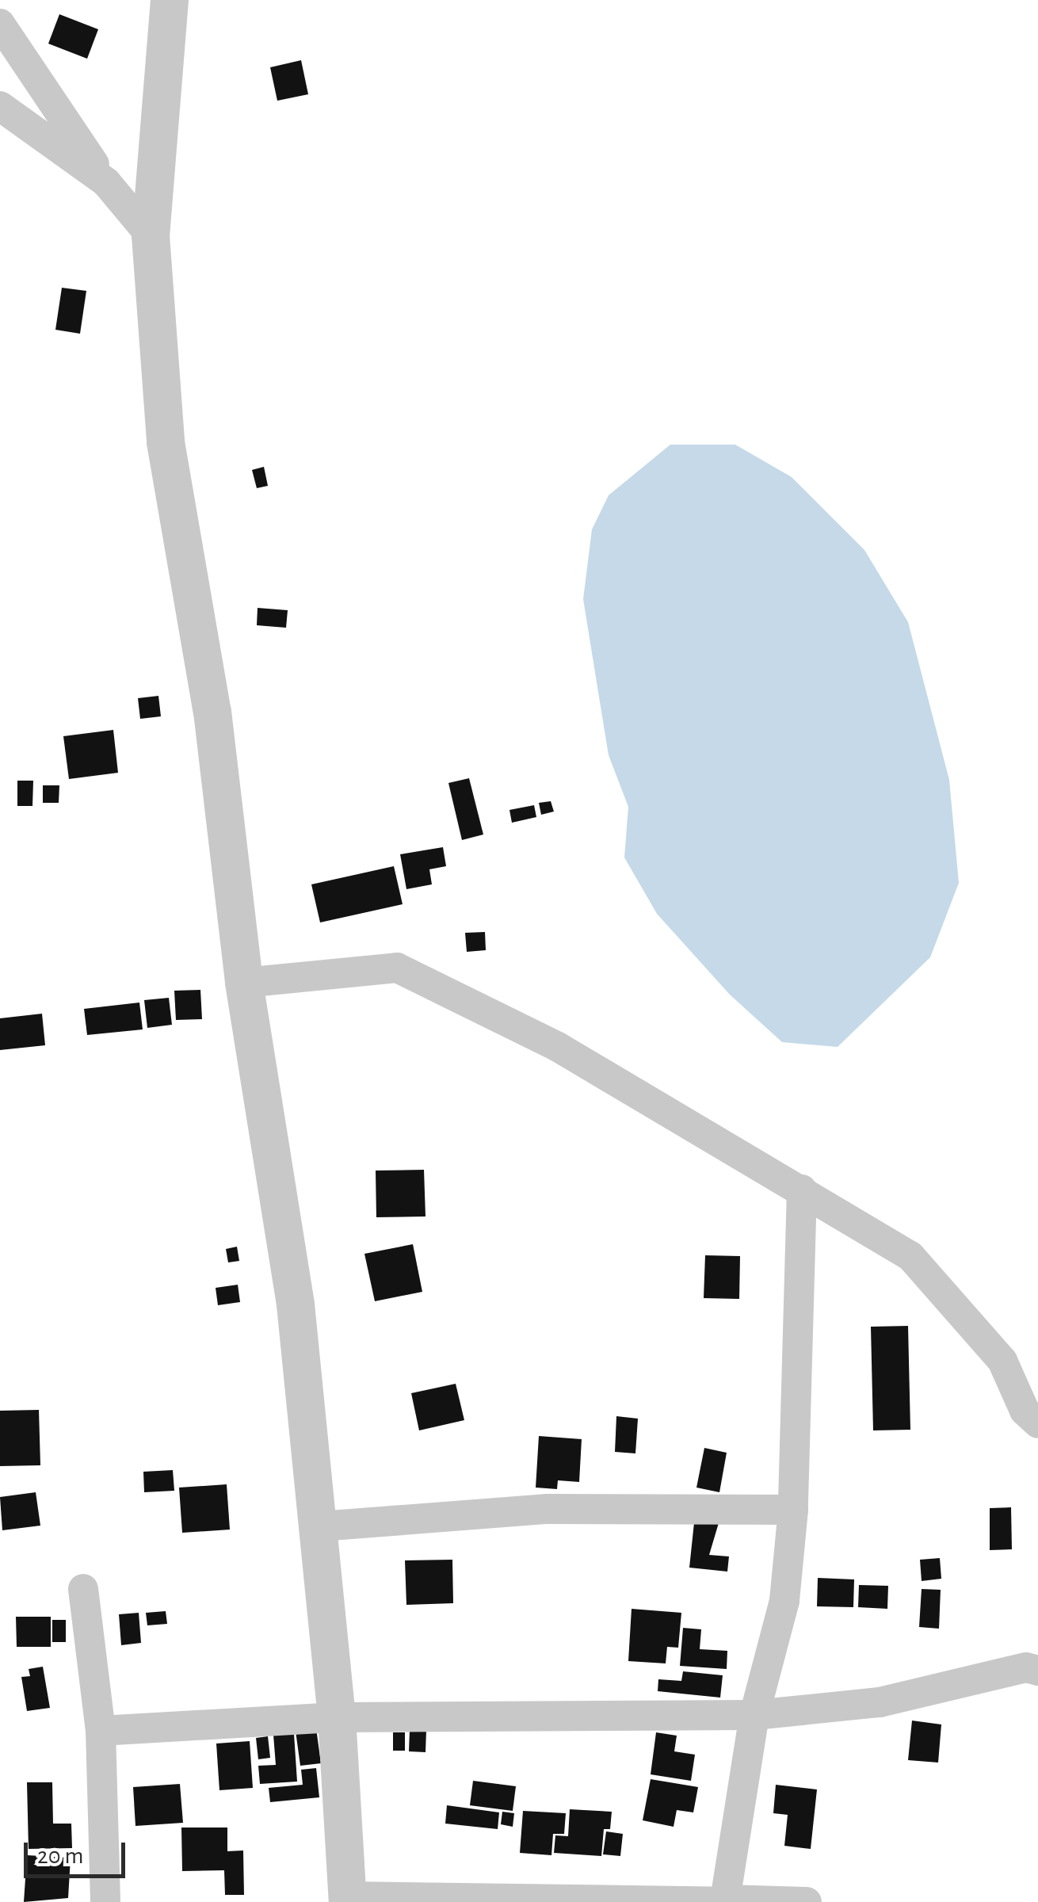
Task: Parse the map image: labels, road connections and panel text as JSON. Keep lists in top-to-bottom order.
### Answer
{
  "scale_bar": "20 m"
}
